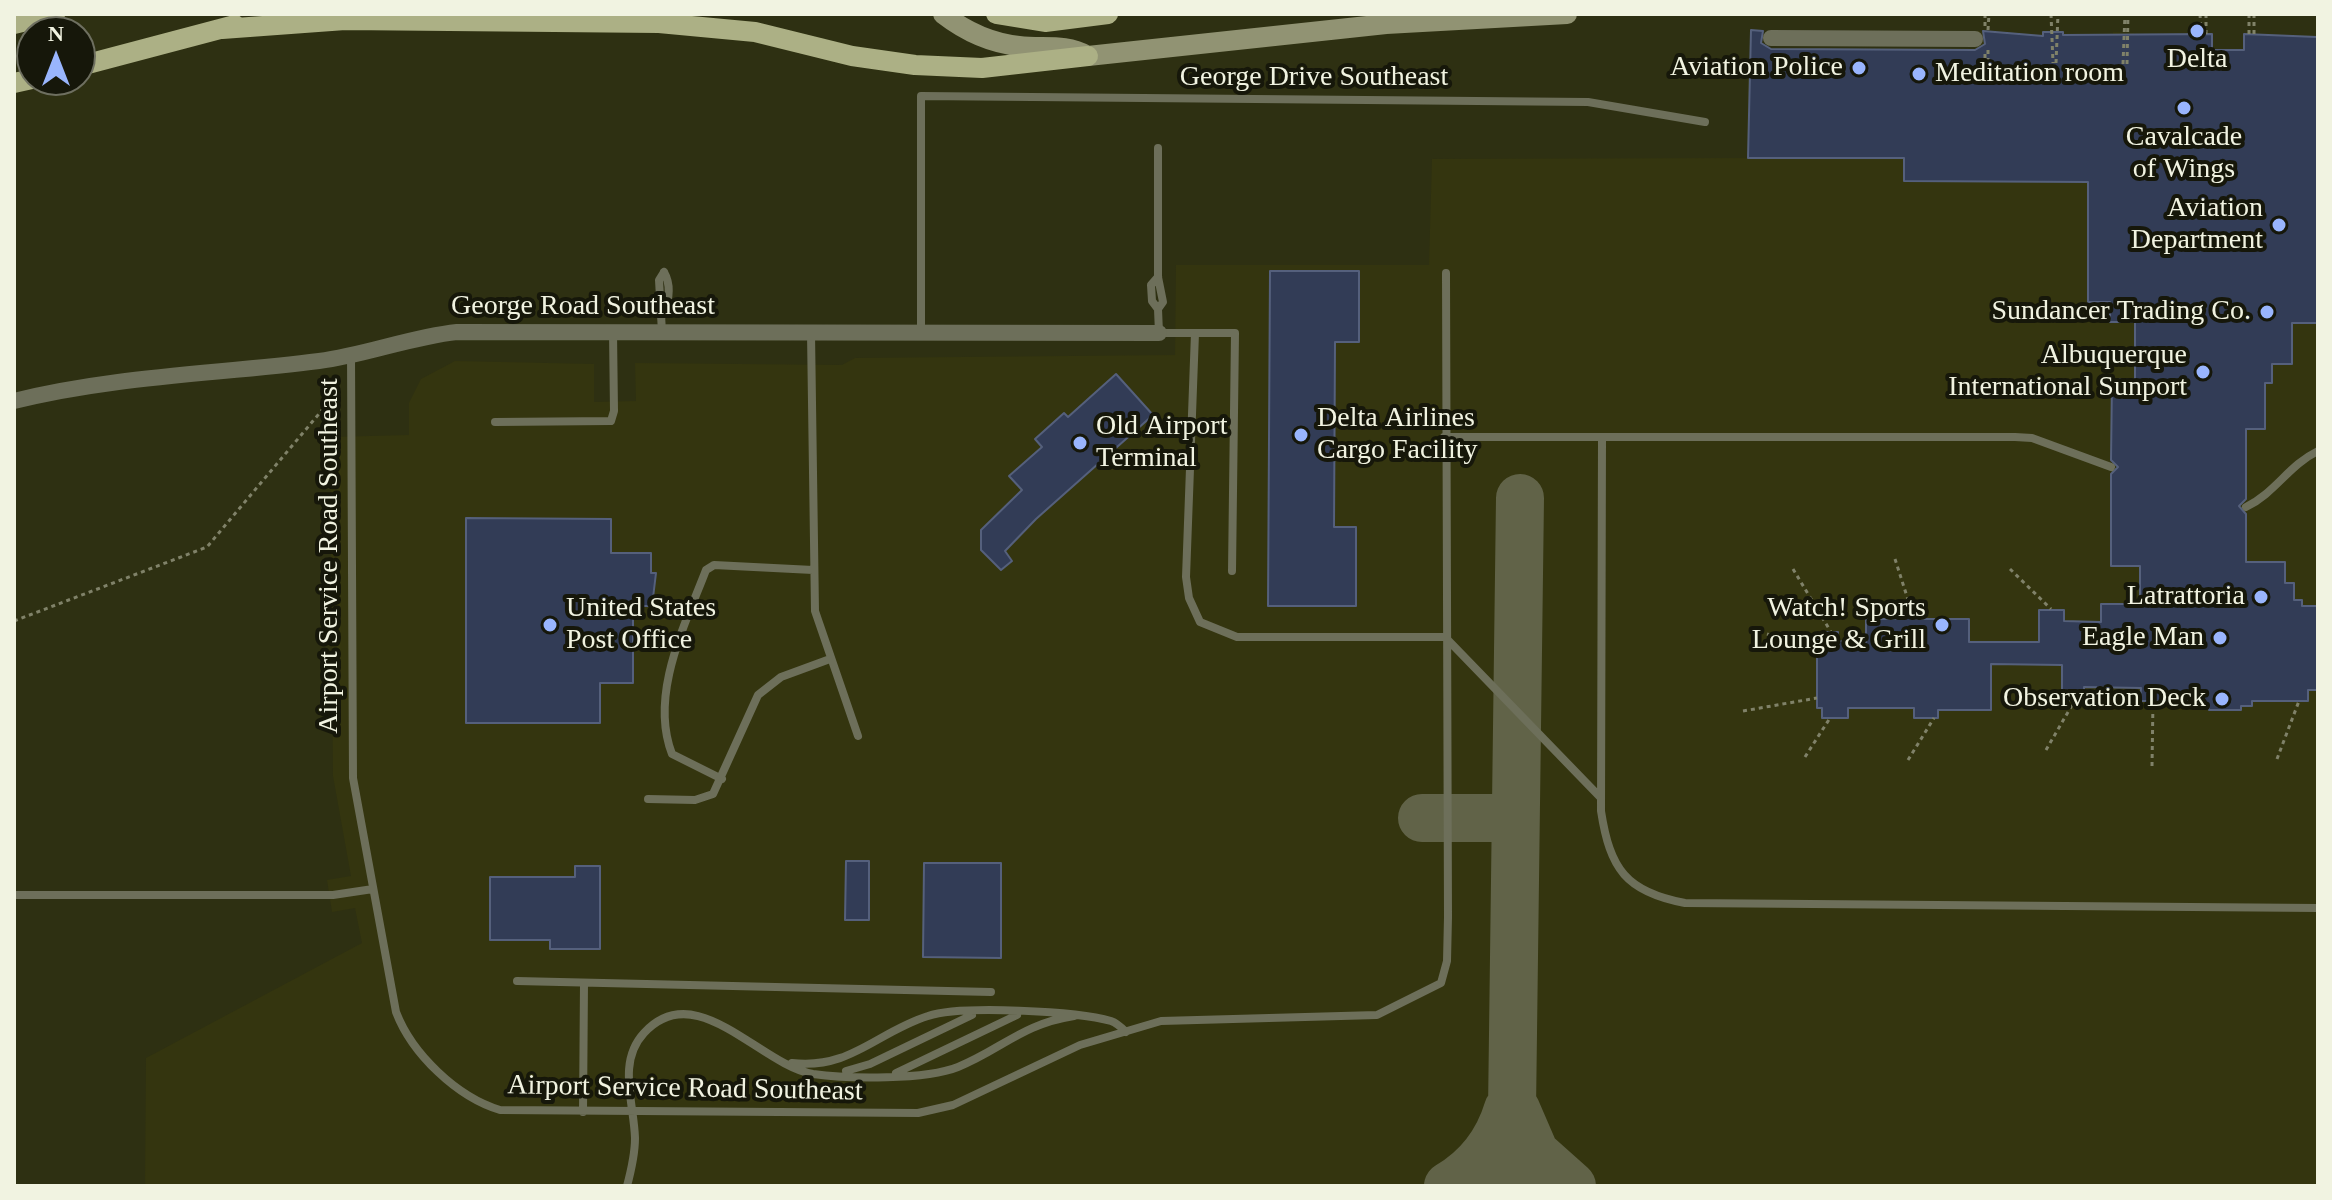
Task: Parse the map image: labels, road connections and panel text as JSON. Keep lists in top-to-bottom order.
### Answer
{
  "streets": {
    "street": ["George Road Southeast"],
    "lane": ["George Drive Southeast", "Airport Service Road Southeast"]
  },
  "crossings": [
    ["George Drive Southeast", "George Road Southeast"],
    ["George Road Southeast", "Airport Service Road Southeast"]
  ],
  "places": [
    "Delta",
    "Aviation Police",
    "Meditation room",
    "Cavalcade of Wings",
    "Aviation Department",
    "Sundancer Trading Co.",
    "Albuquerque International Sunport",
    "Delta Airlines Cargo Facility",
    "Old Airport Terminal",
    "Latrattoria",
    "United States Post Office",
    "Watch! Sports Lounge & Grill",
    "Eagle Man",
    "Observation Deck"
  ],
  "north": "top"
}
